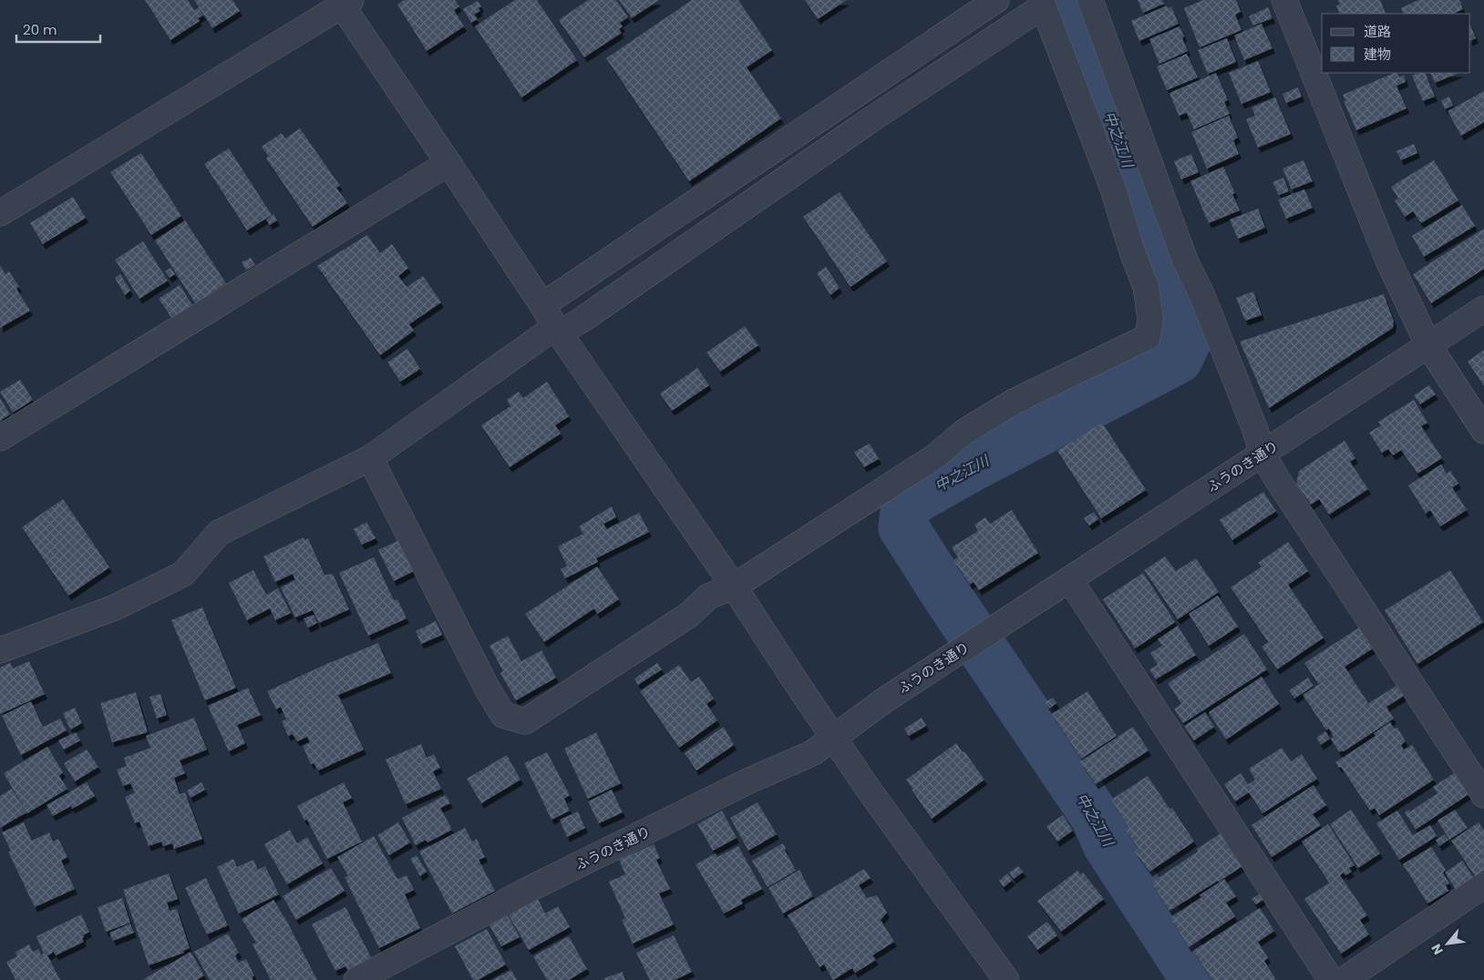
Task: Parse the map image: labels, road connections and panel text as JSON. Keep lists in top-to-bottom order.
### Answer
{
  "streets": {
    "street": ["ふうのき通り"]
  },
  "water": ["中之江川"],
  "legend": ["道路", "建物"],
  "scale_bar": "20 m",
  "north": "bottom left"
}
